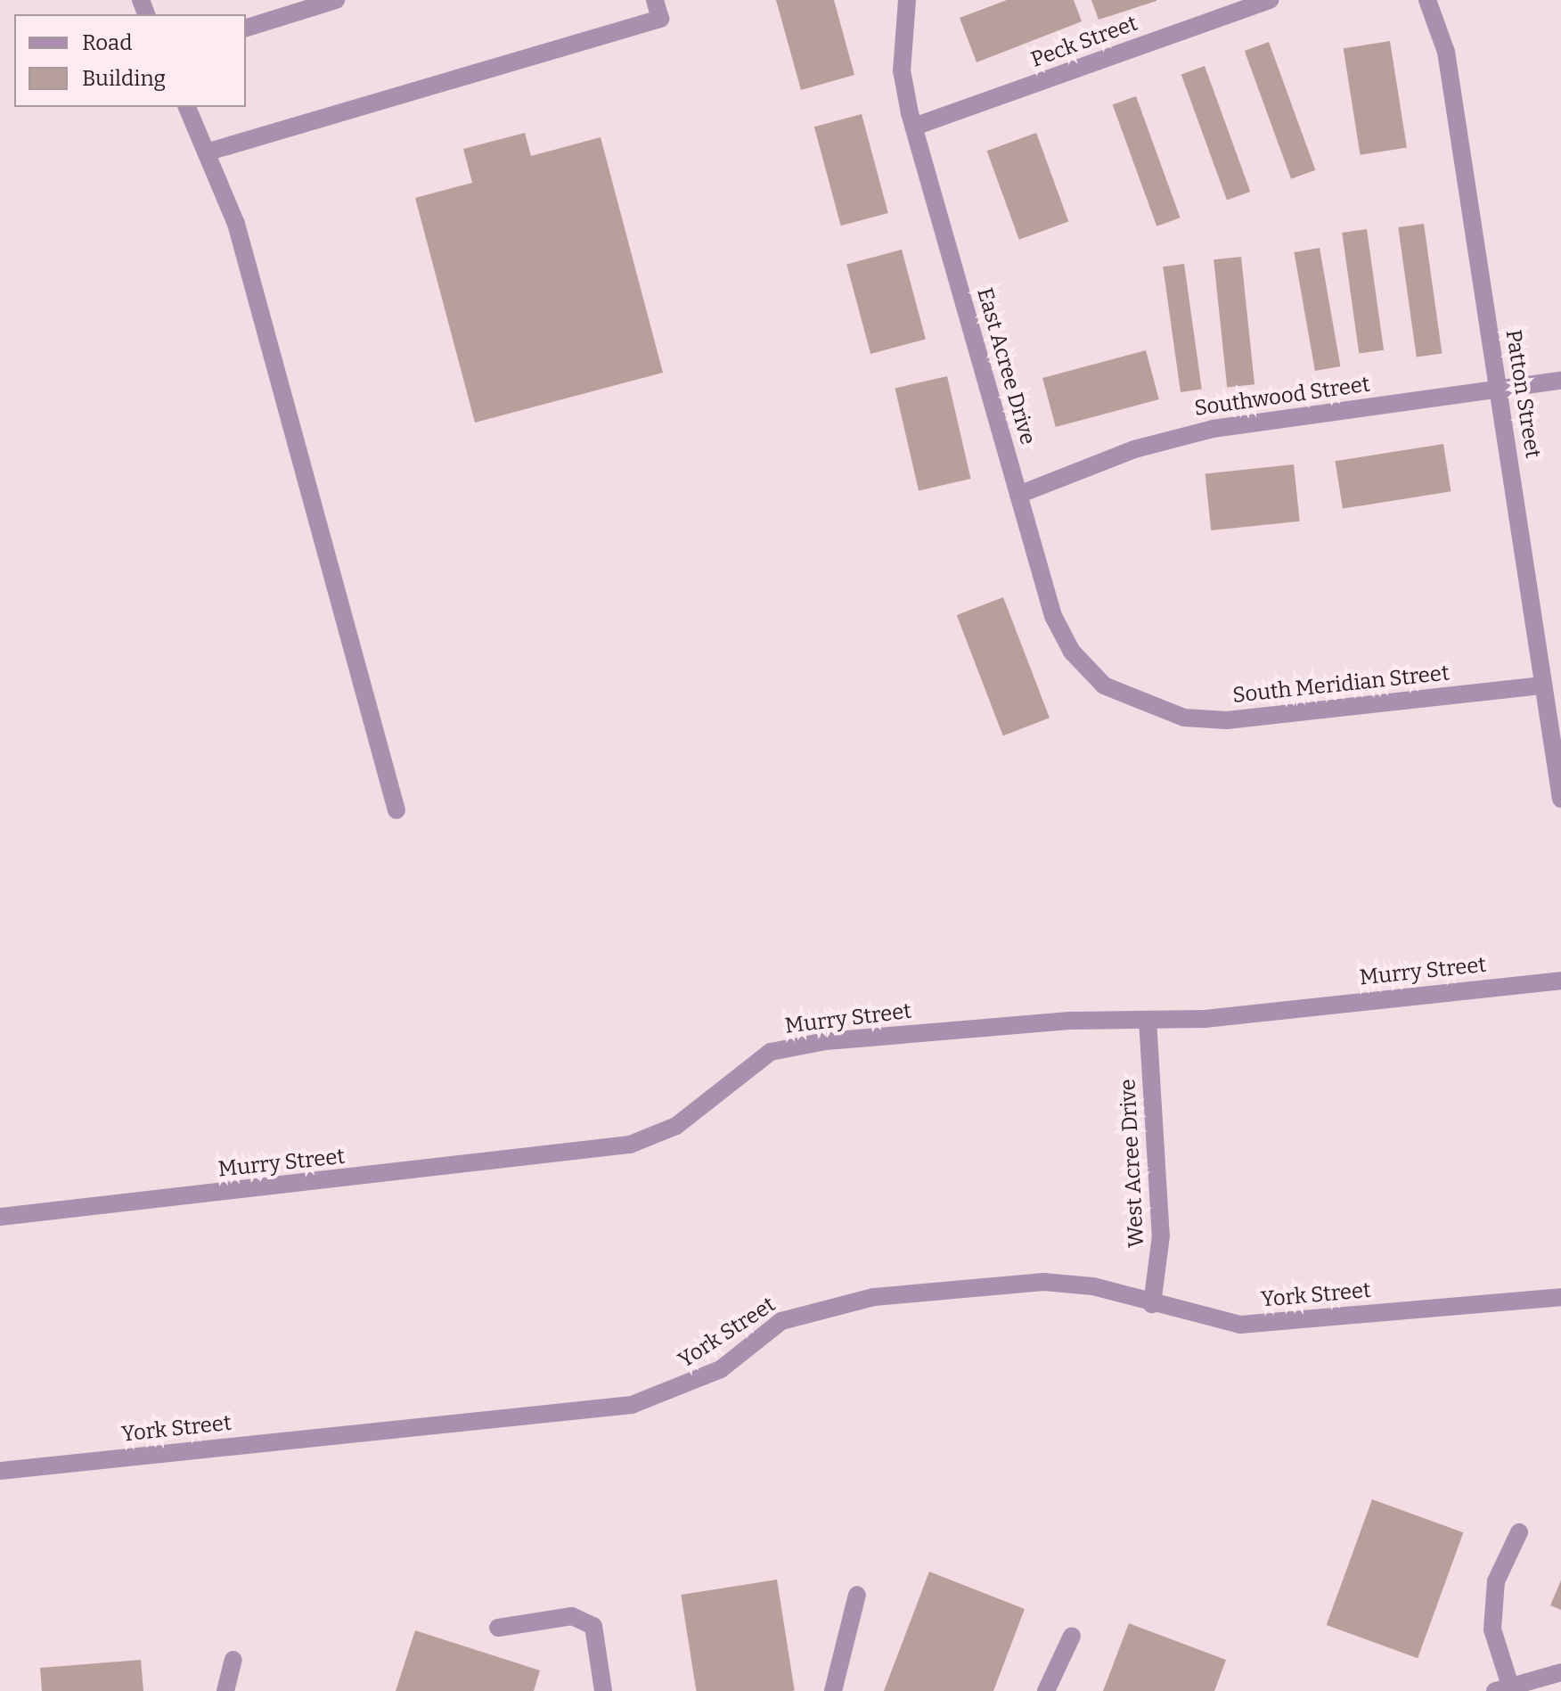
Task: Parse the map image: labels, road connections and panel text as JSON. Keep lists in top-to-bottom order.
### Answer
{
  "streets": {
    "street": [
      "Peck Street",
      "East Acree Drive",
      "Patton Street",
      "Southwood Street",
      "South Meridian Street",
      "Murry Street",
      "West Acree Drive",
      "York Street"
    ]
  },
  "crossings": [
    ["Peck Street", "East Acree Drive"],
    ["East Acree Drive", "Southwood Street"],
    ["East Acree Drive", "South Meridian Street"],
    ["Patton Street", "Southwood Street"],
    ["Patton Street", "South Meridian Street"],
    ["Murry Street", "West Acree Drive"],
    ["West Acree Drive", "York Street"]
  ],
  "legend": ["Road", "Building"]
}
